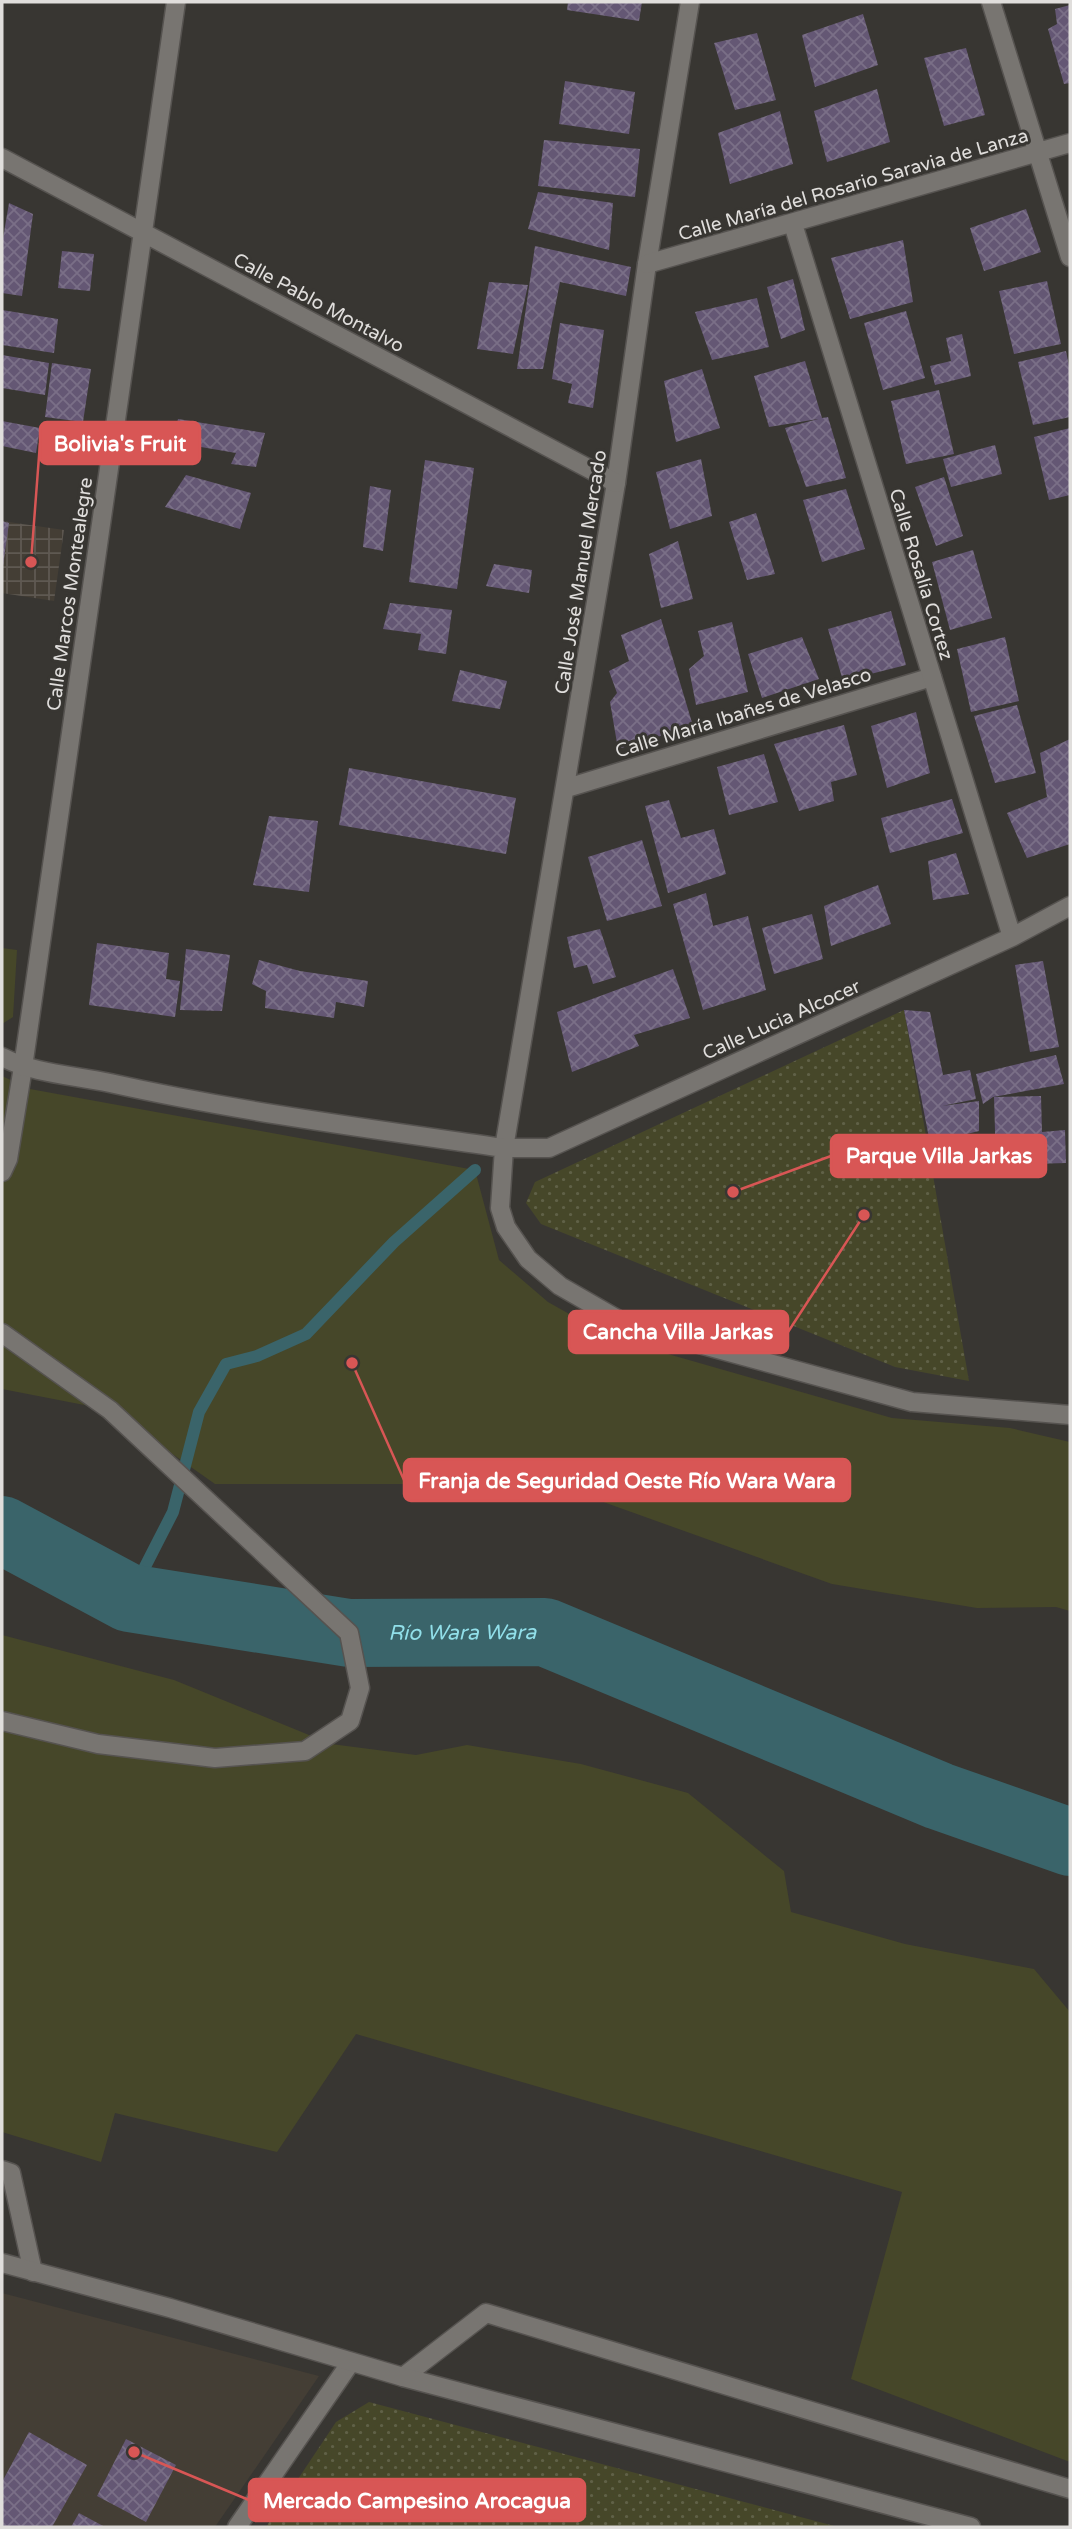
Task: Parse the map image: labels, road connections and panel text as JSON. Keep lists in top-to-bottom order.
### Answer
{
  "streets": {
    "street": [
      "Calle María del Rosario Saravia de Lanza",
      "Calle Pablo Montalvo",
      "Calle José Manuel Mercado",
      "Calle Rosalía Cortez",
      "Calle Marcos Montealegre",
      "Calle María Ibañes de Velasco",
      "Calle Lucia Alcocer"
    ]
  },
  "crossings": [
    ["Calle María del Rosario Saravia de Lanza", "Calle José Manuel Mercado"],
    ["Calle María del Rosario Saravia de Lanza", "Calle Rosalía Cortez"],
    ["Calle Pablo Montalvo", "Calle José Manuel Mercado"],
    ["Calle Pablo Montalvo", "Calle Marcos Montealegre"],
    ["Calle José Manuel Mercado", "Calle María Ibañes de Velasco"],
    ["Calle José Manuel Mercado", "Calle Lucia Alcocer"],
    ["Calle Rosalía Cortez", "Calle María Ibañes de Velasco"],
    ["Calle Rosalía Cortez", "Calle Lucia Alcocer"],
    ["Calle Marcos Montealegre", "Calle Lucia Alcocer"]
  ],
  "water": ["Río Wara Wara"],
  "places": [
    "Bolivia's Fruit",
    "Parque Villa Jarkas",
    "Cancha Villa Jarkas",
    "Franja de Seguridad Oeste Río Wara Wara",
    "Mercado Campesino Arocagua"
  ]
}
